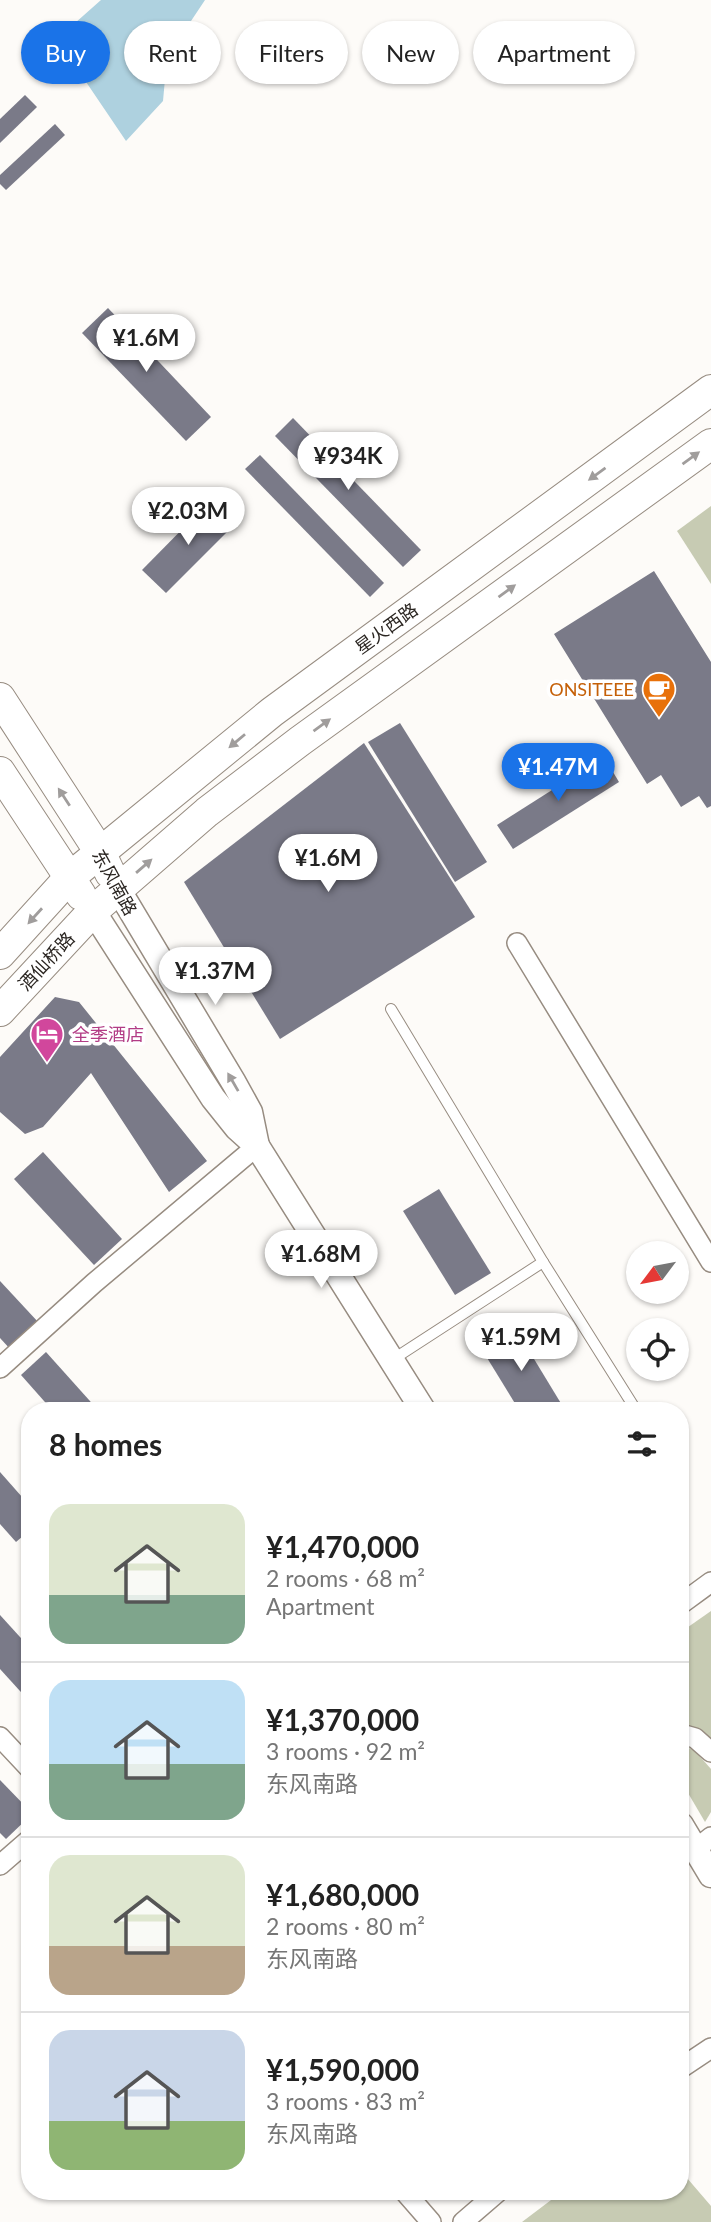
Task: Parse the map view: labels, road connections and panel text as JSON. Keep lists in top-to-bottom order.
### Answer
{
  "streets": {
    "main road": ["星火西路", "东风南路", "酒仙桥路"]
  },
  "crossings": [
    ["星火西路", "东风南路"],
    ["东风南路", "酒仙桥路"]
  ],
  "one_way": ["东风南路"],
  "places": {
    "cafe": ["ONSITEEE"],
    "hotel": ["全季酒店"]
  },
  "north": "bottom left",
  "page": {
    "chip": [
      "Buy",
      "Rent",
      "Filters",
      "New",
      "Apartment"
    ],
    "price": [
      "¥1.6M",
      "¥934K",
      "¥2.03M",
      "¥1.47M",
      "¥1.6M",
      "¥1.37M",
      "¥1.68M",
      "¥1.59M"
    ],
    "heading": "8 homes",
    "list": [
      {
        "name": "¥1,470,000",
        "note": "2 rooms · 68 m² · Apartment"
      },
      {
        "name": "¥1,370,000",
        "note": "3 rooms · 92 m² · 东风南路"
      },
      {
        "name": "¥1,680,000",
        "note": "2 rooms · 80 m² · 东风南路"
      },
      {
        "name": "¥1,590,000",
        "note": "3 rooms · 83 m² · 东风南路"
      }
    ]
  }
}
